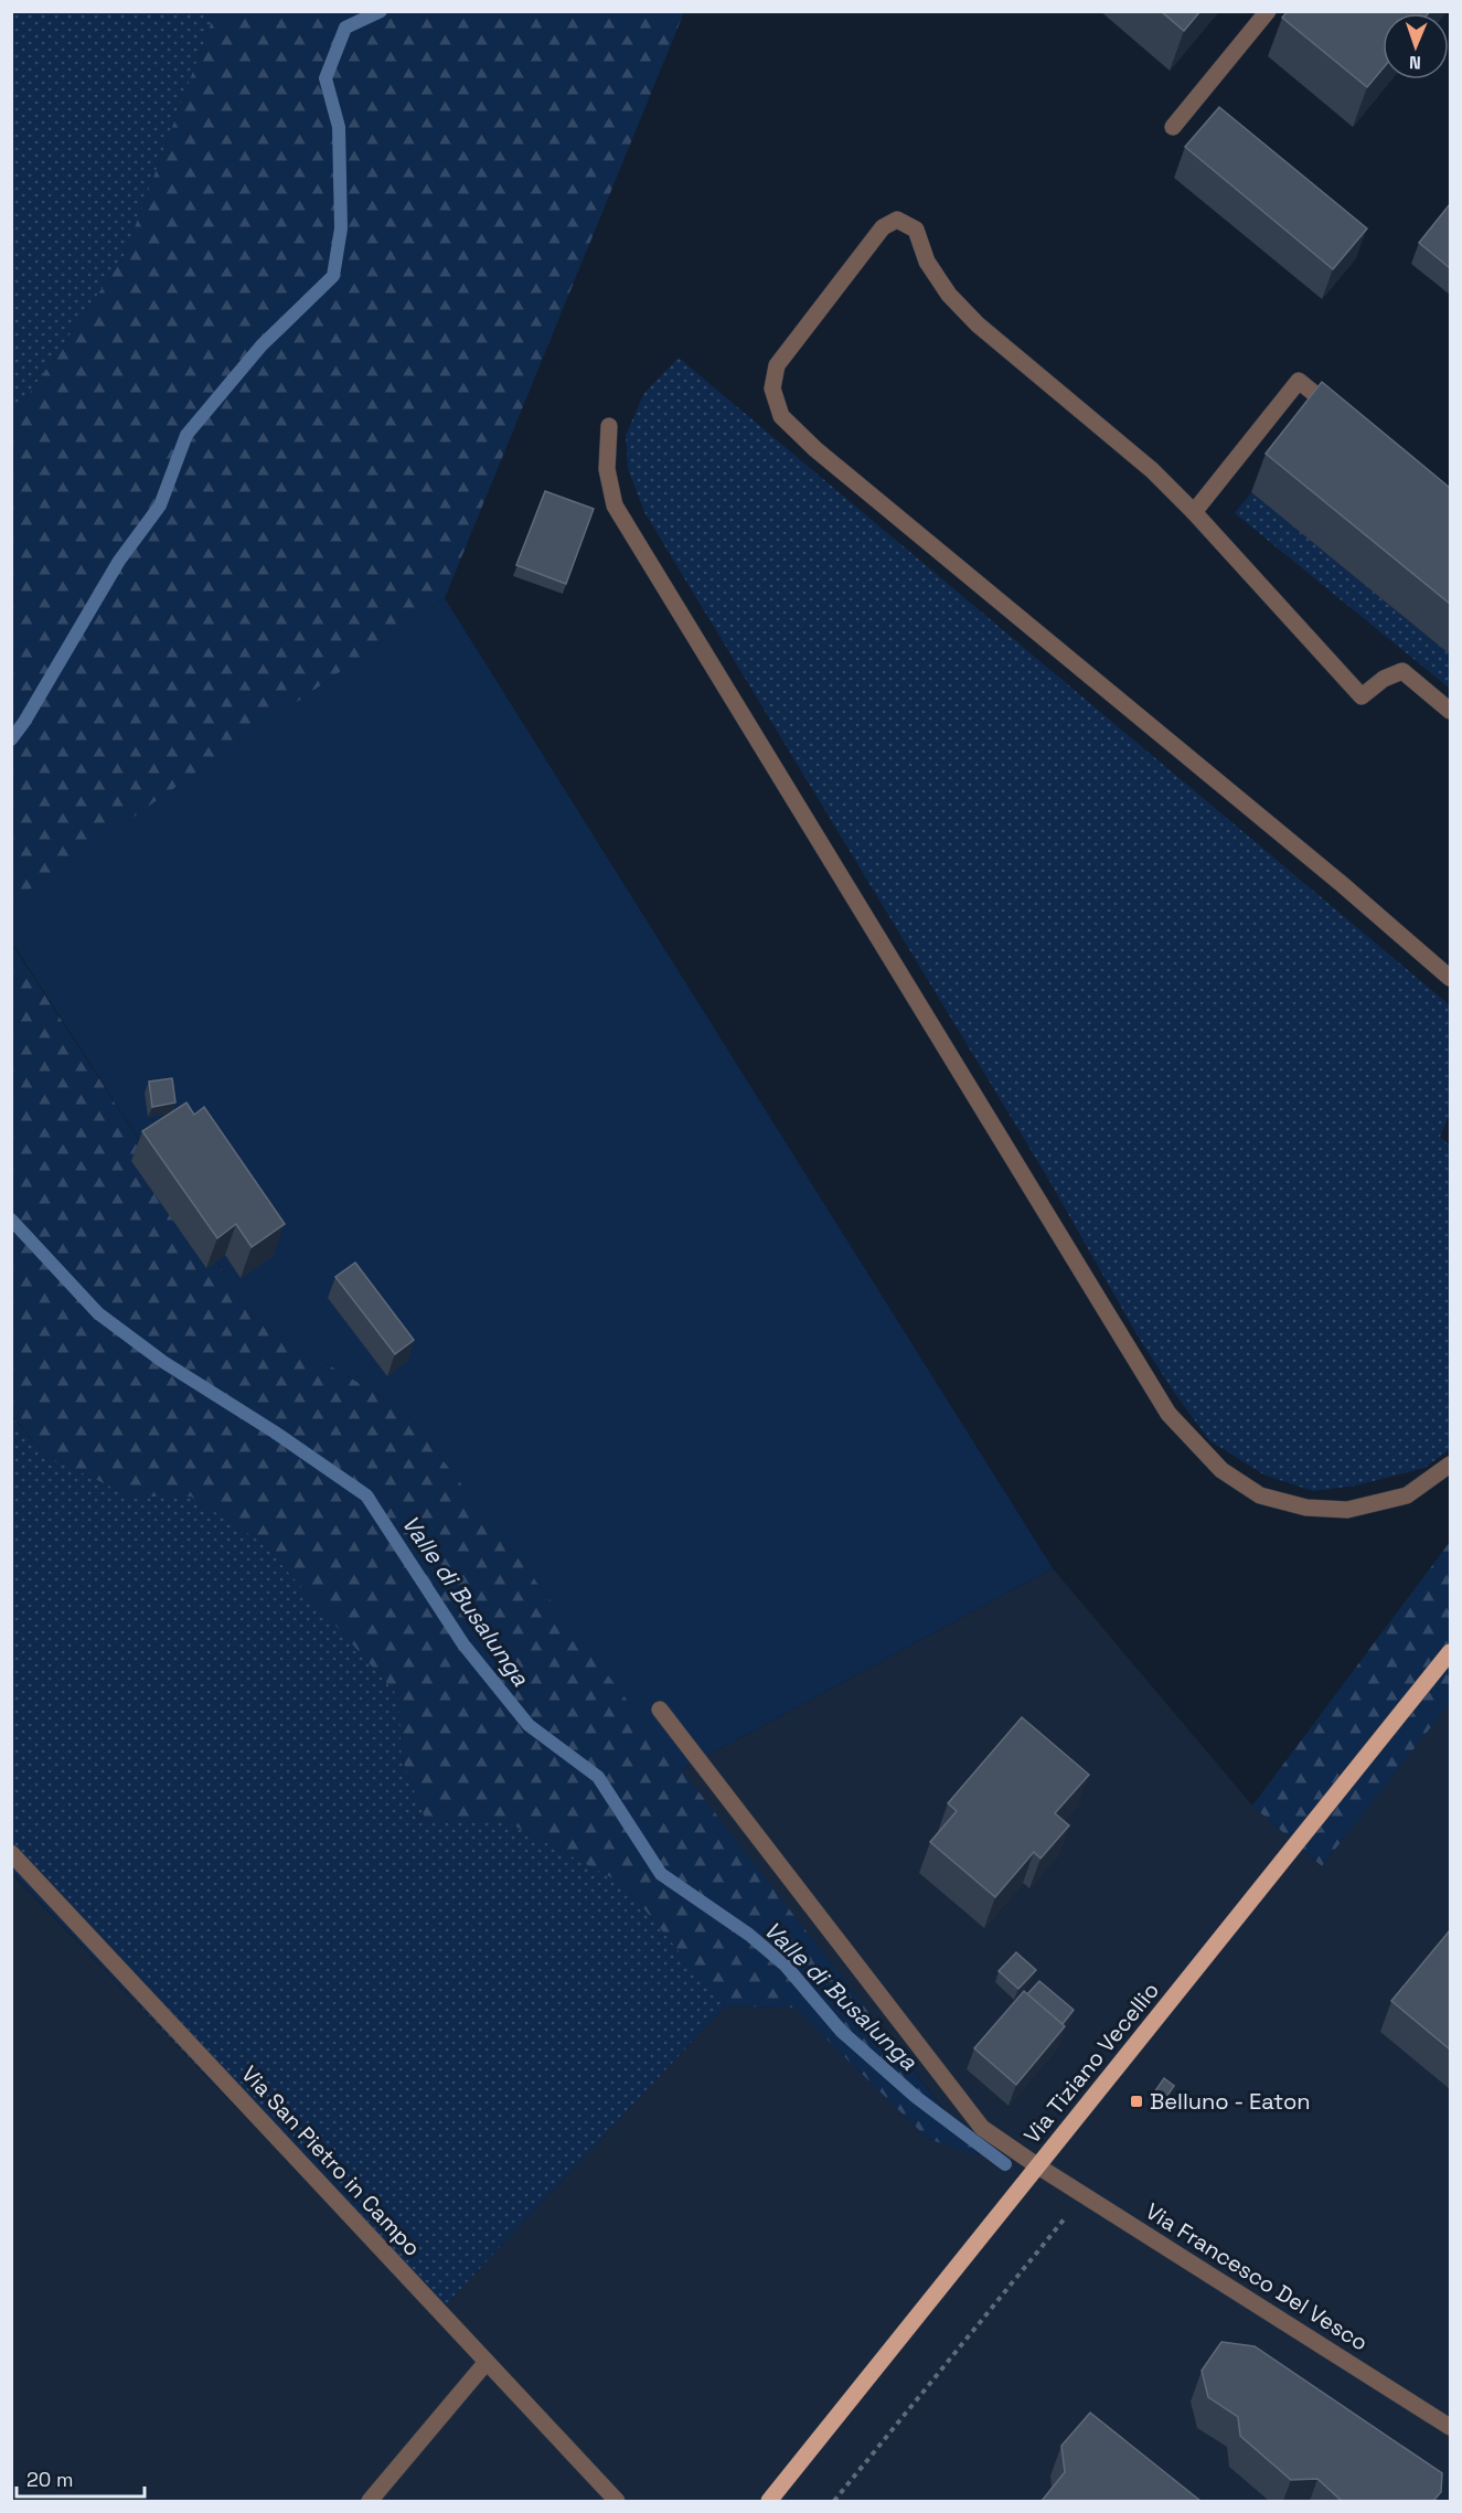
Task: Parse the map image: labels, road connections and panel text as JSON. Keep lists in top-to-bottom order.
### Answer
{
  "streets": {
    "main road": ["Via Tiziano Vecellio"],
    "street": ["Via San Pietro in Campo", "Via Francesco Del Vesco"]
  },
  "crossings": [
    ["Via Tiziano Vecellio", "Via Francesco Del Vesco"]
  ],
  "water": ["Valle di Busalunga"],
  "places": {
    "transit": ["Belluno - Eaton"]
  },
  "scale_bar": "20 m",
  "north": "bottom"
}
